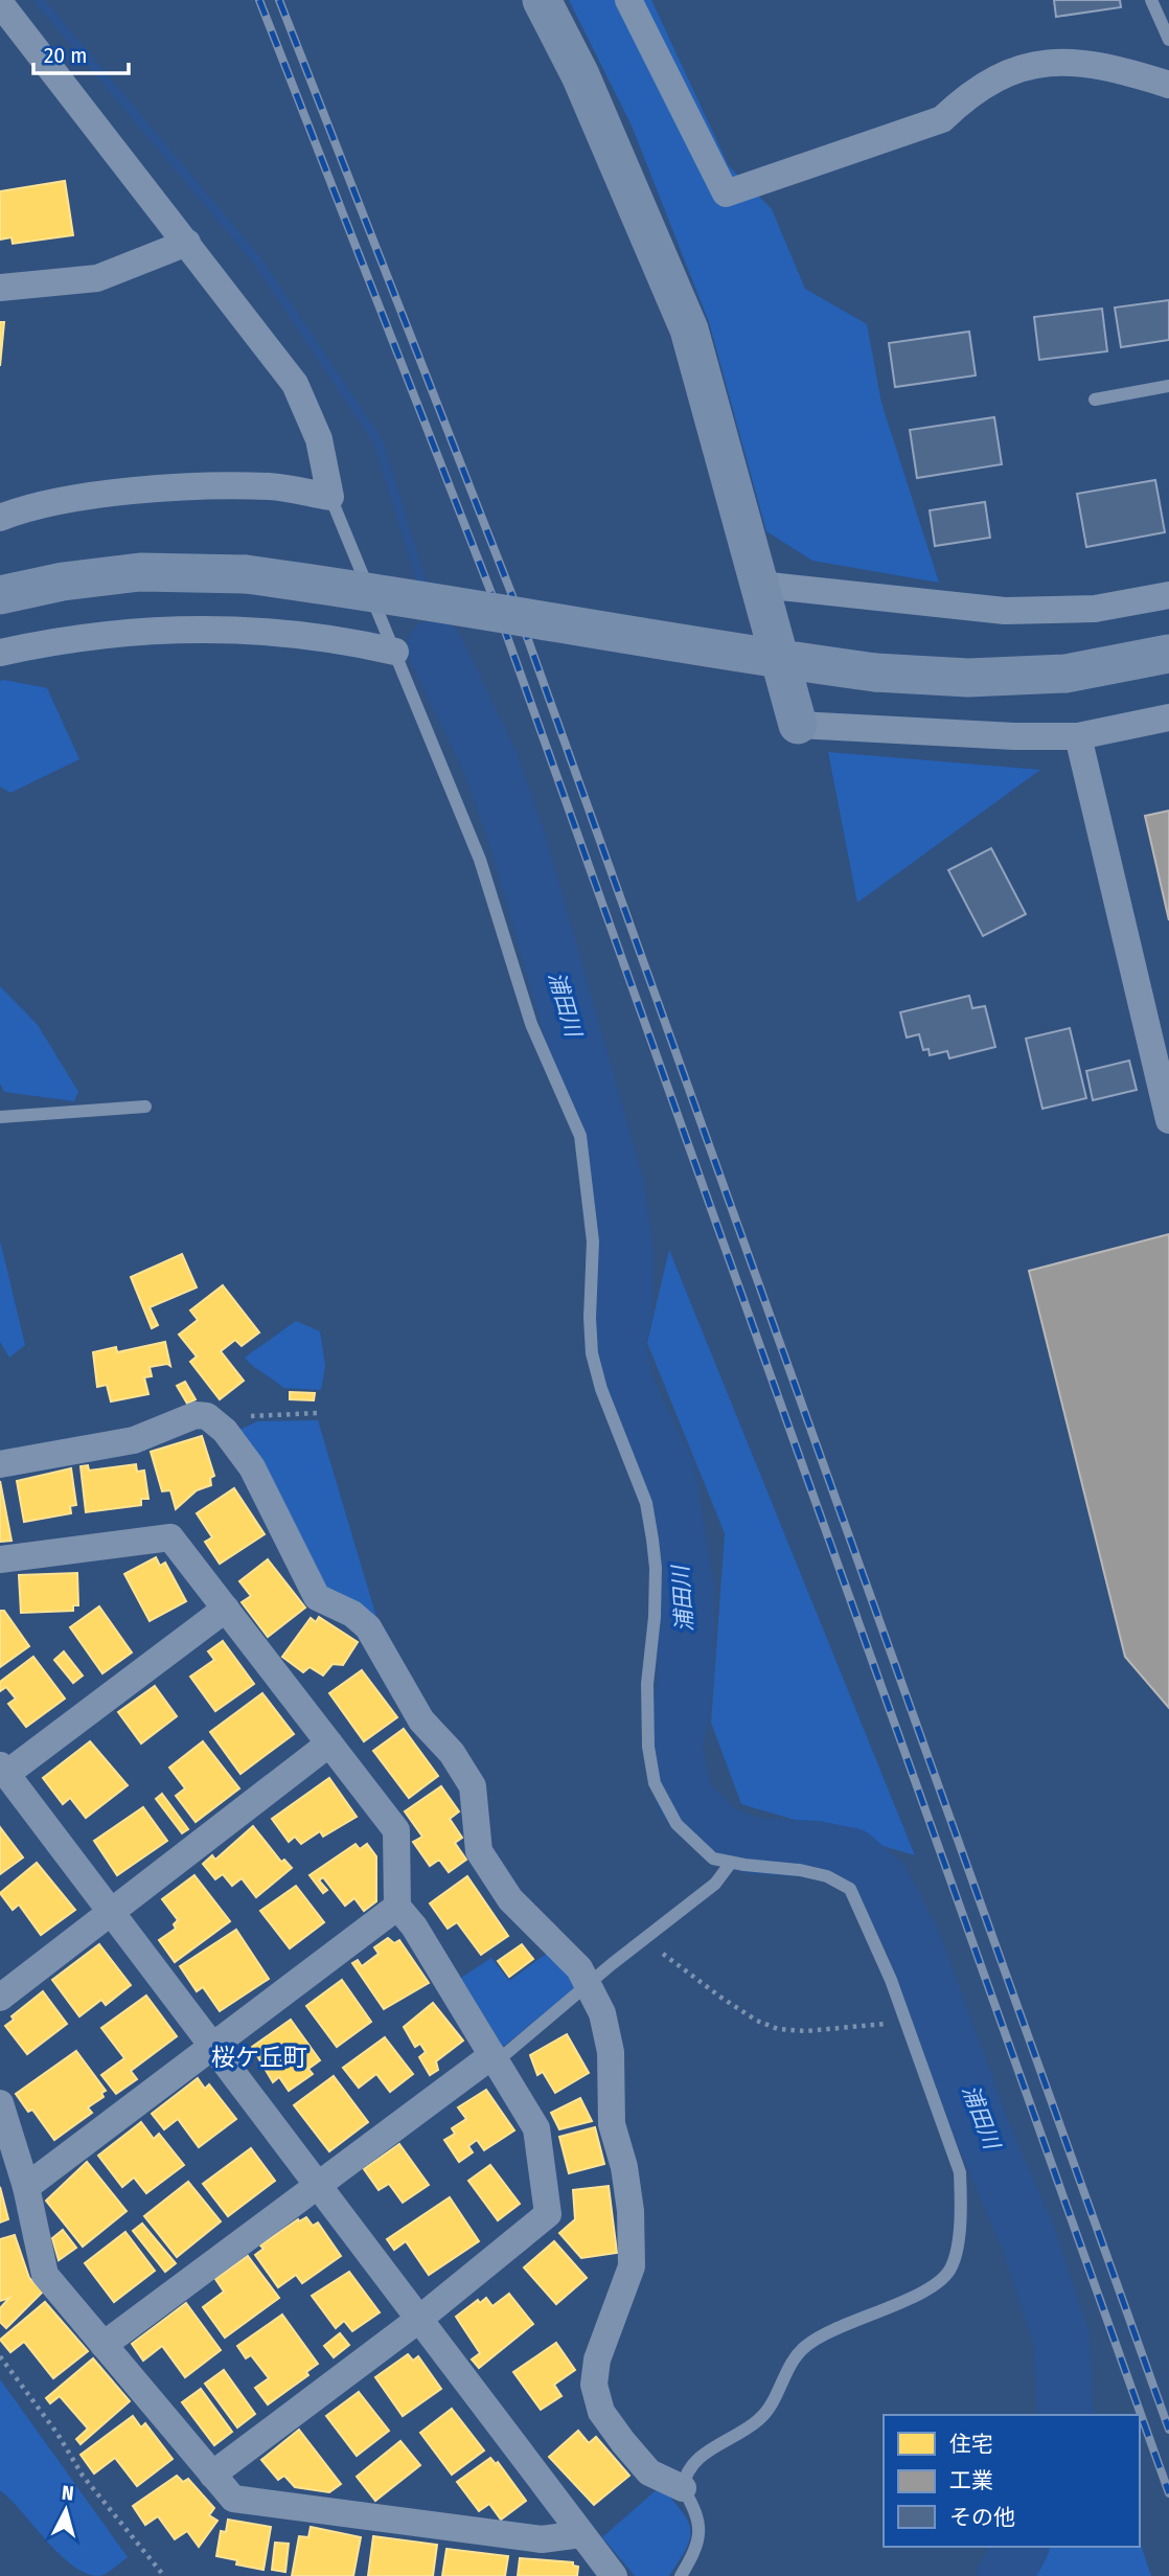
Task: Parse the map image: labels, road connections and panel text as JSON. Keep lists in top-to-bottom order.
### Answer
{
  "districts": ["桜ケ丘町"],
  "water": ["浦田川"],
  "legend": ["住宅", "工業", "その他"],
  "scale_bar": "20 m",
  "north": "top"
}
